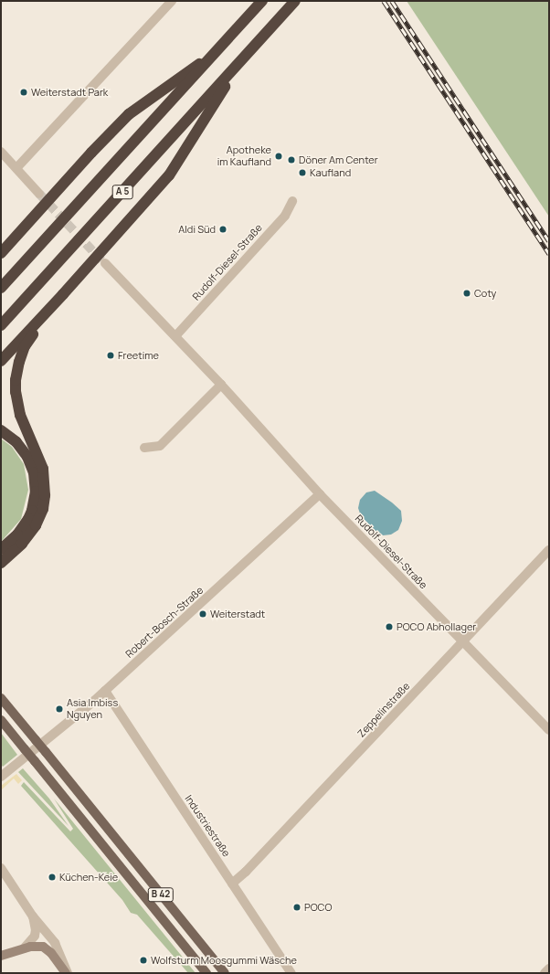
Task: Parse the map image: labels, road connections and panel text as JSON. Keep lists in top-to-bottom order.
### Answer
{
  "streets": {
    "highway": ["A 5"],
    "main road": ["B 42"],
    "street": [
      "Rudolf-Diesel-Straße",
      "Robert-Bosch-Straße",
      "Zeppelinstraße",
      "Industriestraße"
    ]
  },
  "crossings": [
    ["Rudolf-Diesel-Straße", "Robert-Bosch-Straße"],
    ["Rudolf-Diesel-Straße", "Zeppelinstraße"],
    ["Robert-Bosch-Straße", "Industriestraße"],
    ["Zeppelinstraße", "Industriestraße"]
  ],
  "places": [
    "Weiterstadt Park",
    "Apotheke im Kaufland",
    "Döner Am Center",
    "Kaufland",
    "Aldi Süd",
    "Coty",
    "Freetime",
    "Weiterstadt",
    "POCO Abhollager",
    "Asia Imbiss Nguyen",
    "Küchen-Keie",
    "POCO",
    "Wolfsturm Moosgummi Wäsche"
  ]
}
